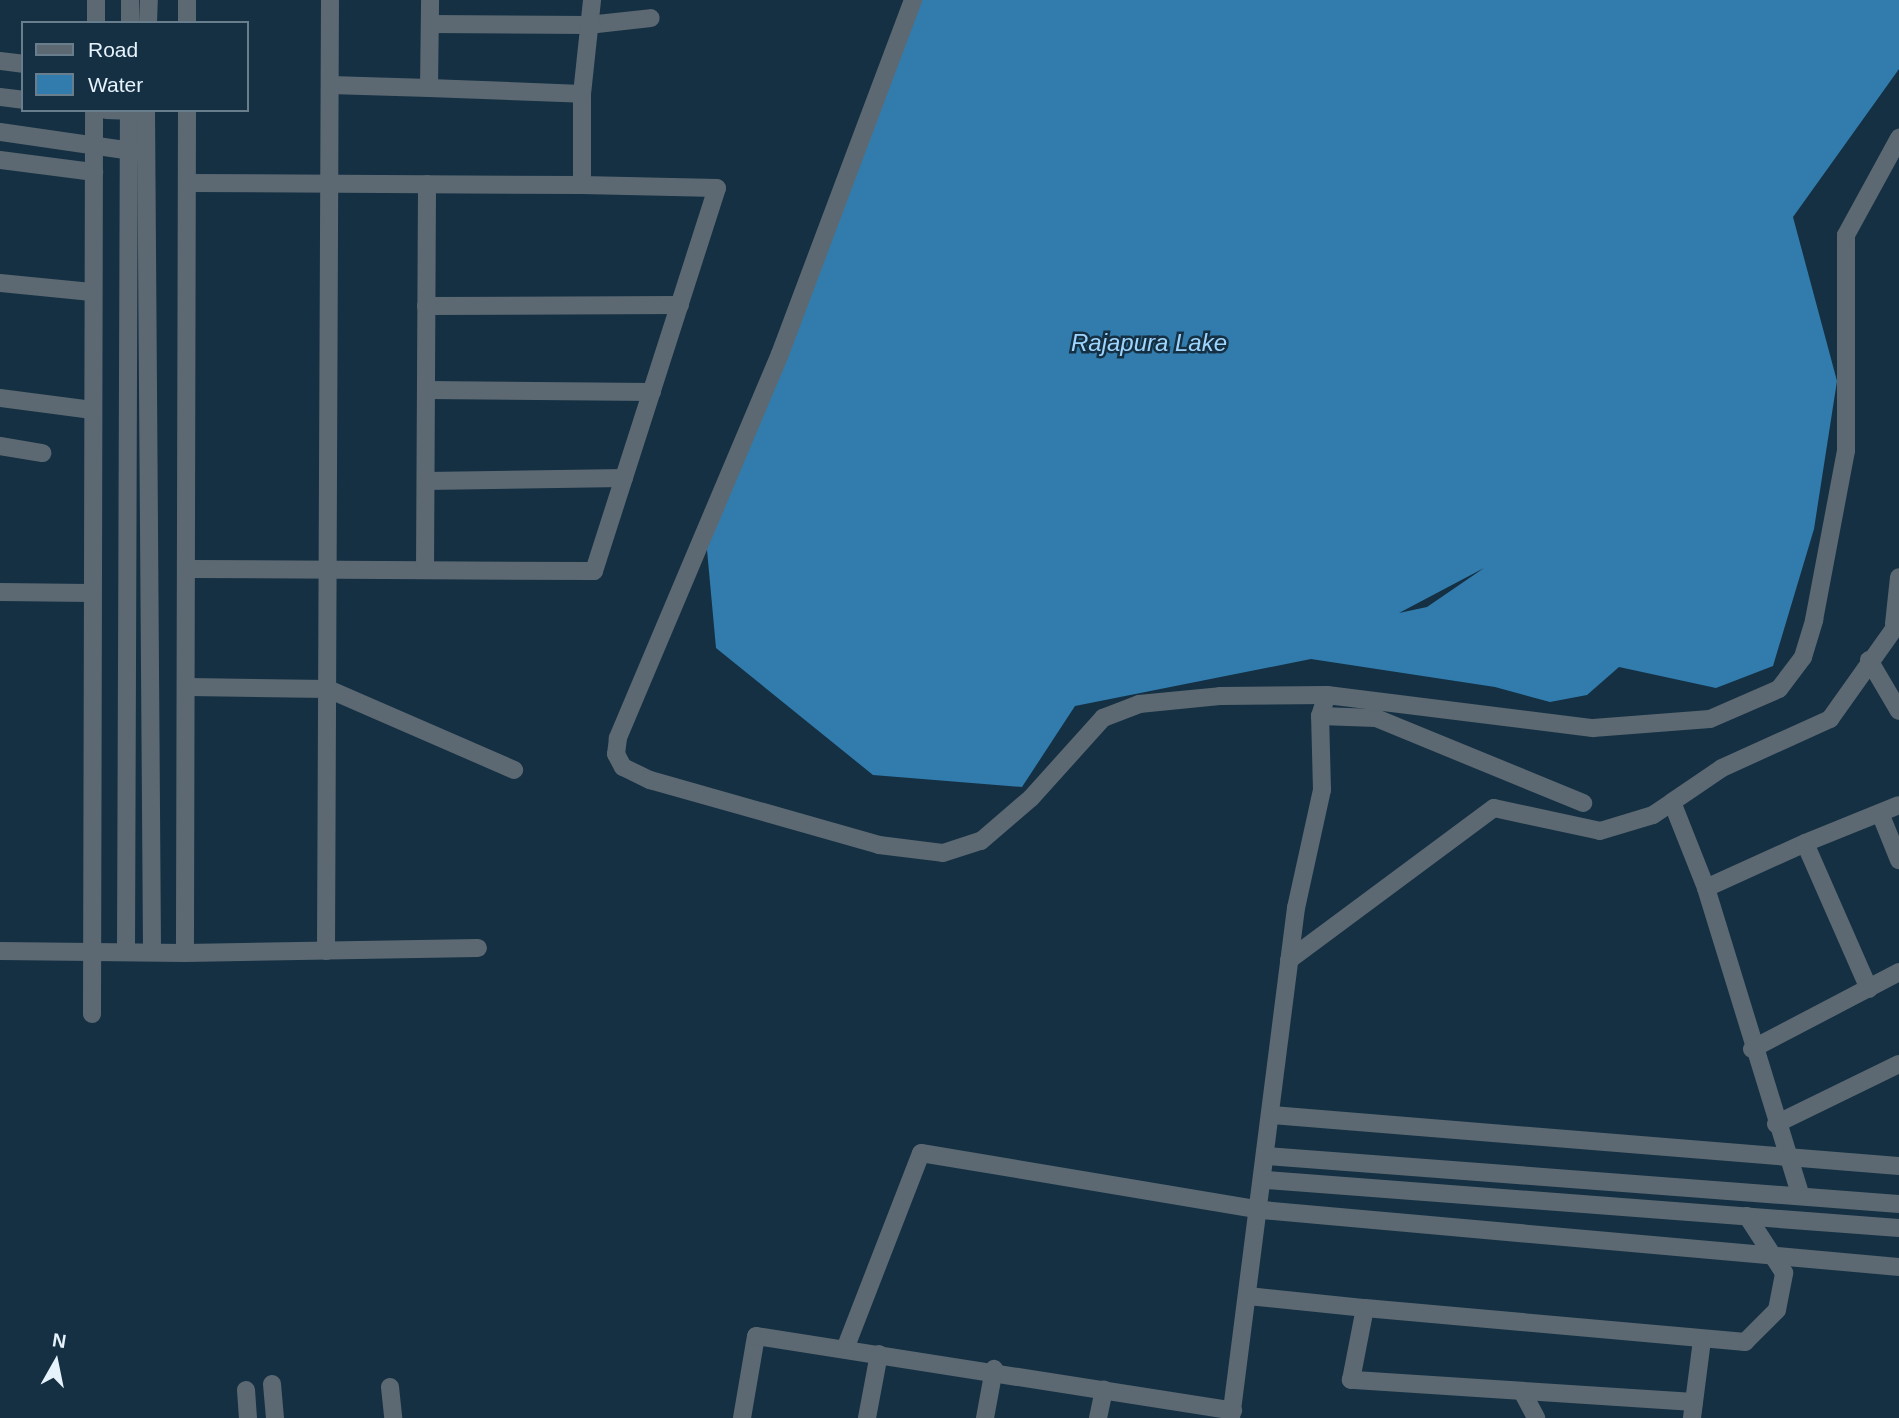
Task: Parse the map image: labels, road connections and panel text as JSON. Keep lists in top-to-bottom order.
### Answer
{
  "water": ["Rajapura Lake"],
  "legend": ["Road", "Water"],
  "north": "top"
}
